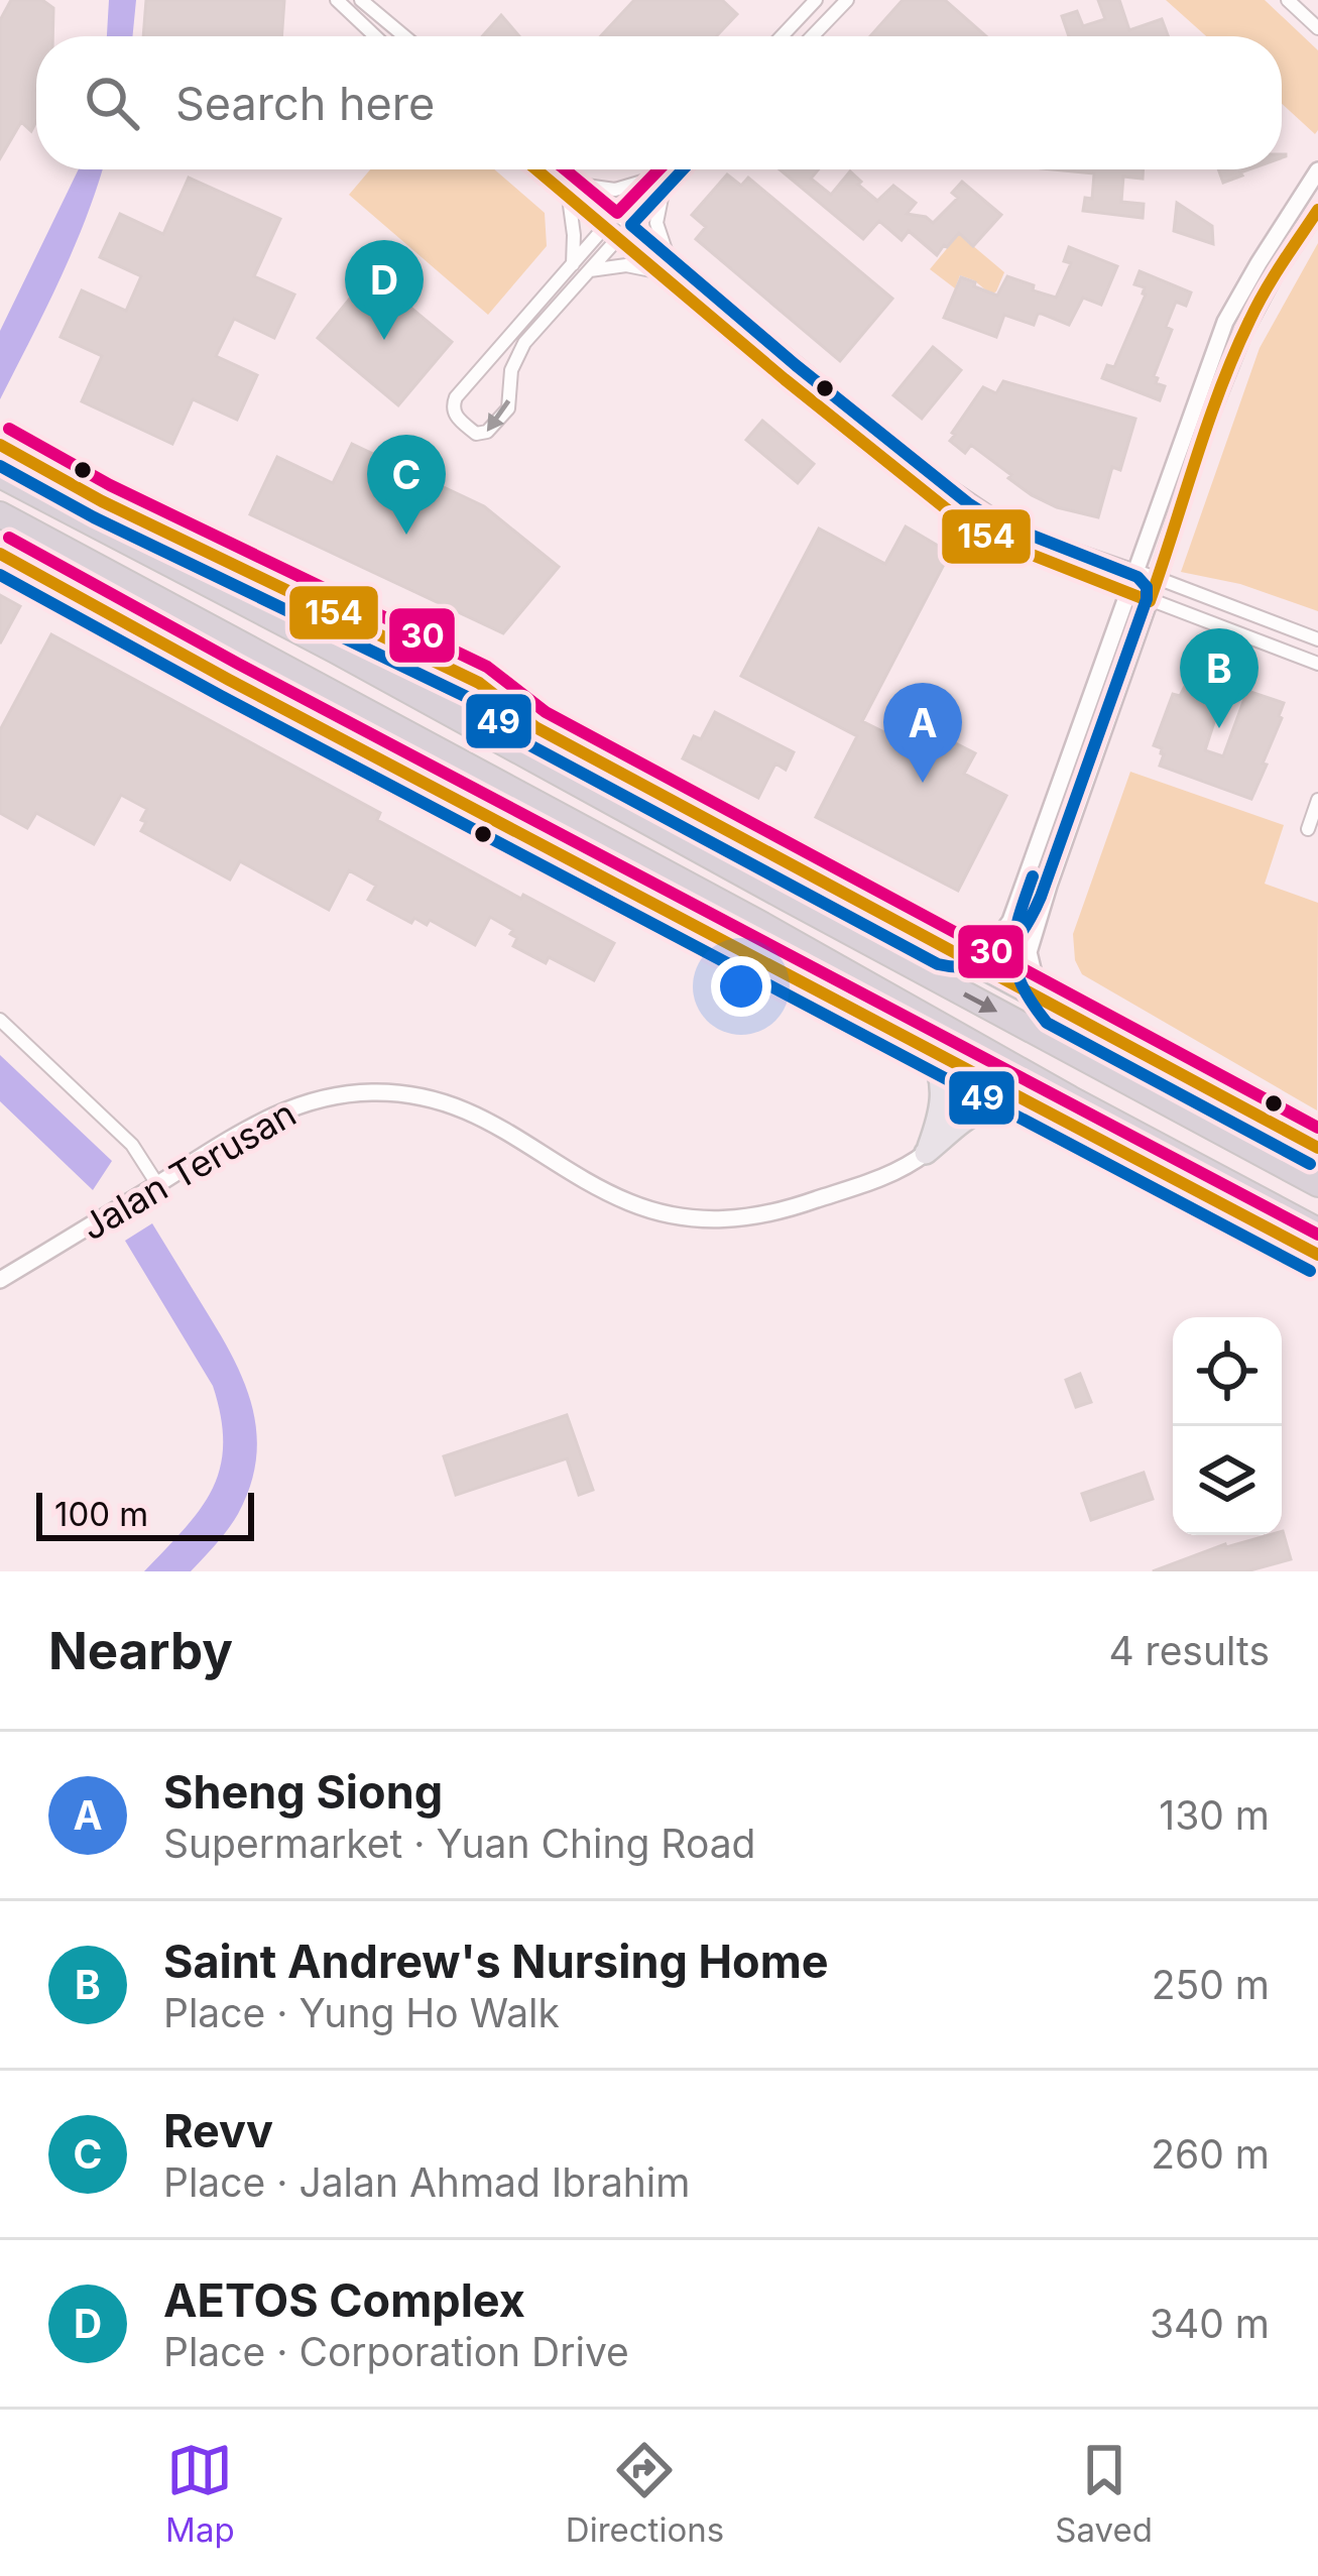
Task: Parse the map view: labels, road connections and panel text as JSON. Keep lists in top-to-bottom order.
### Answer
{
  "streets": {
    "street": ["Jalan Terusan"]
  },
  "lines": ["transit line 154", "transit line 49", "transit line 30"],
  "scale_bar": "100 m",
  "page": {
    "search": "Search here",
    "pins": [
      "D",
      "C",
      "B",
      "A"
    ],
    "scale": "100 m",
    "heading": ["Nearby", "4 results"],
    "list": [
      {
        "mark": "A",
        "name": "Sheng Siong",
        "note": "Supermarket · Yuan Ching Road",
        "value": "130 m"
      },
      {
        "mark": "B",
        "name": "Saint Andrew's Nursing Home",
        "note": "Place · Yung Ho Walk",
        "value": "250 m"
      },
      {
        "mark": "C",
        "name": "Revv",
        "note": "Place · Jalan Ahmad Ibrahim",
        "value": "260 m"
      },
      {
        "mark": "D",
        "name": "AETOS Complex",
        "note": "Place · Corporation Drive",
        "value": "340 m"
      }
    ],
    "nav": ["Map", "Directions", "Saved"]
  }
}
